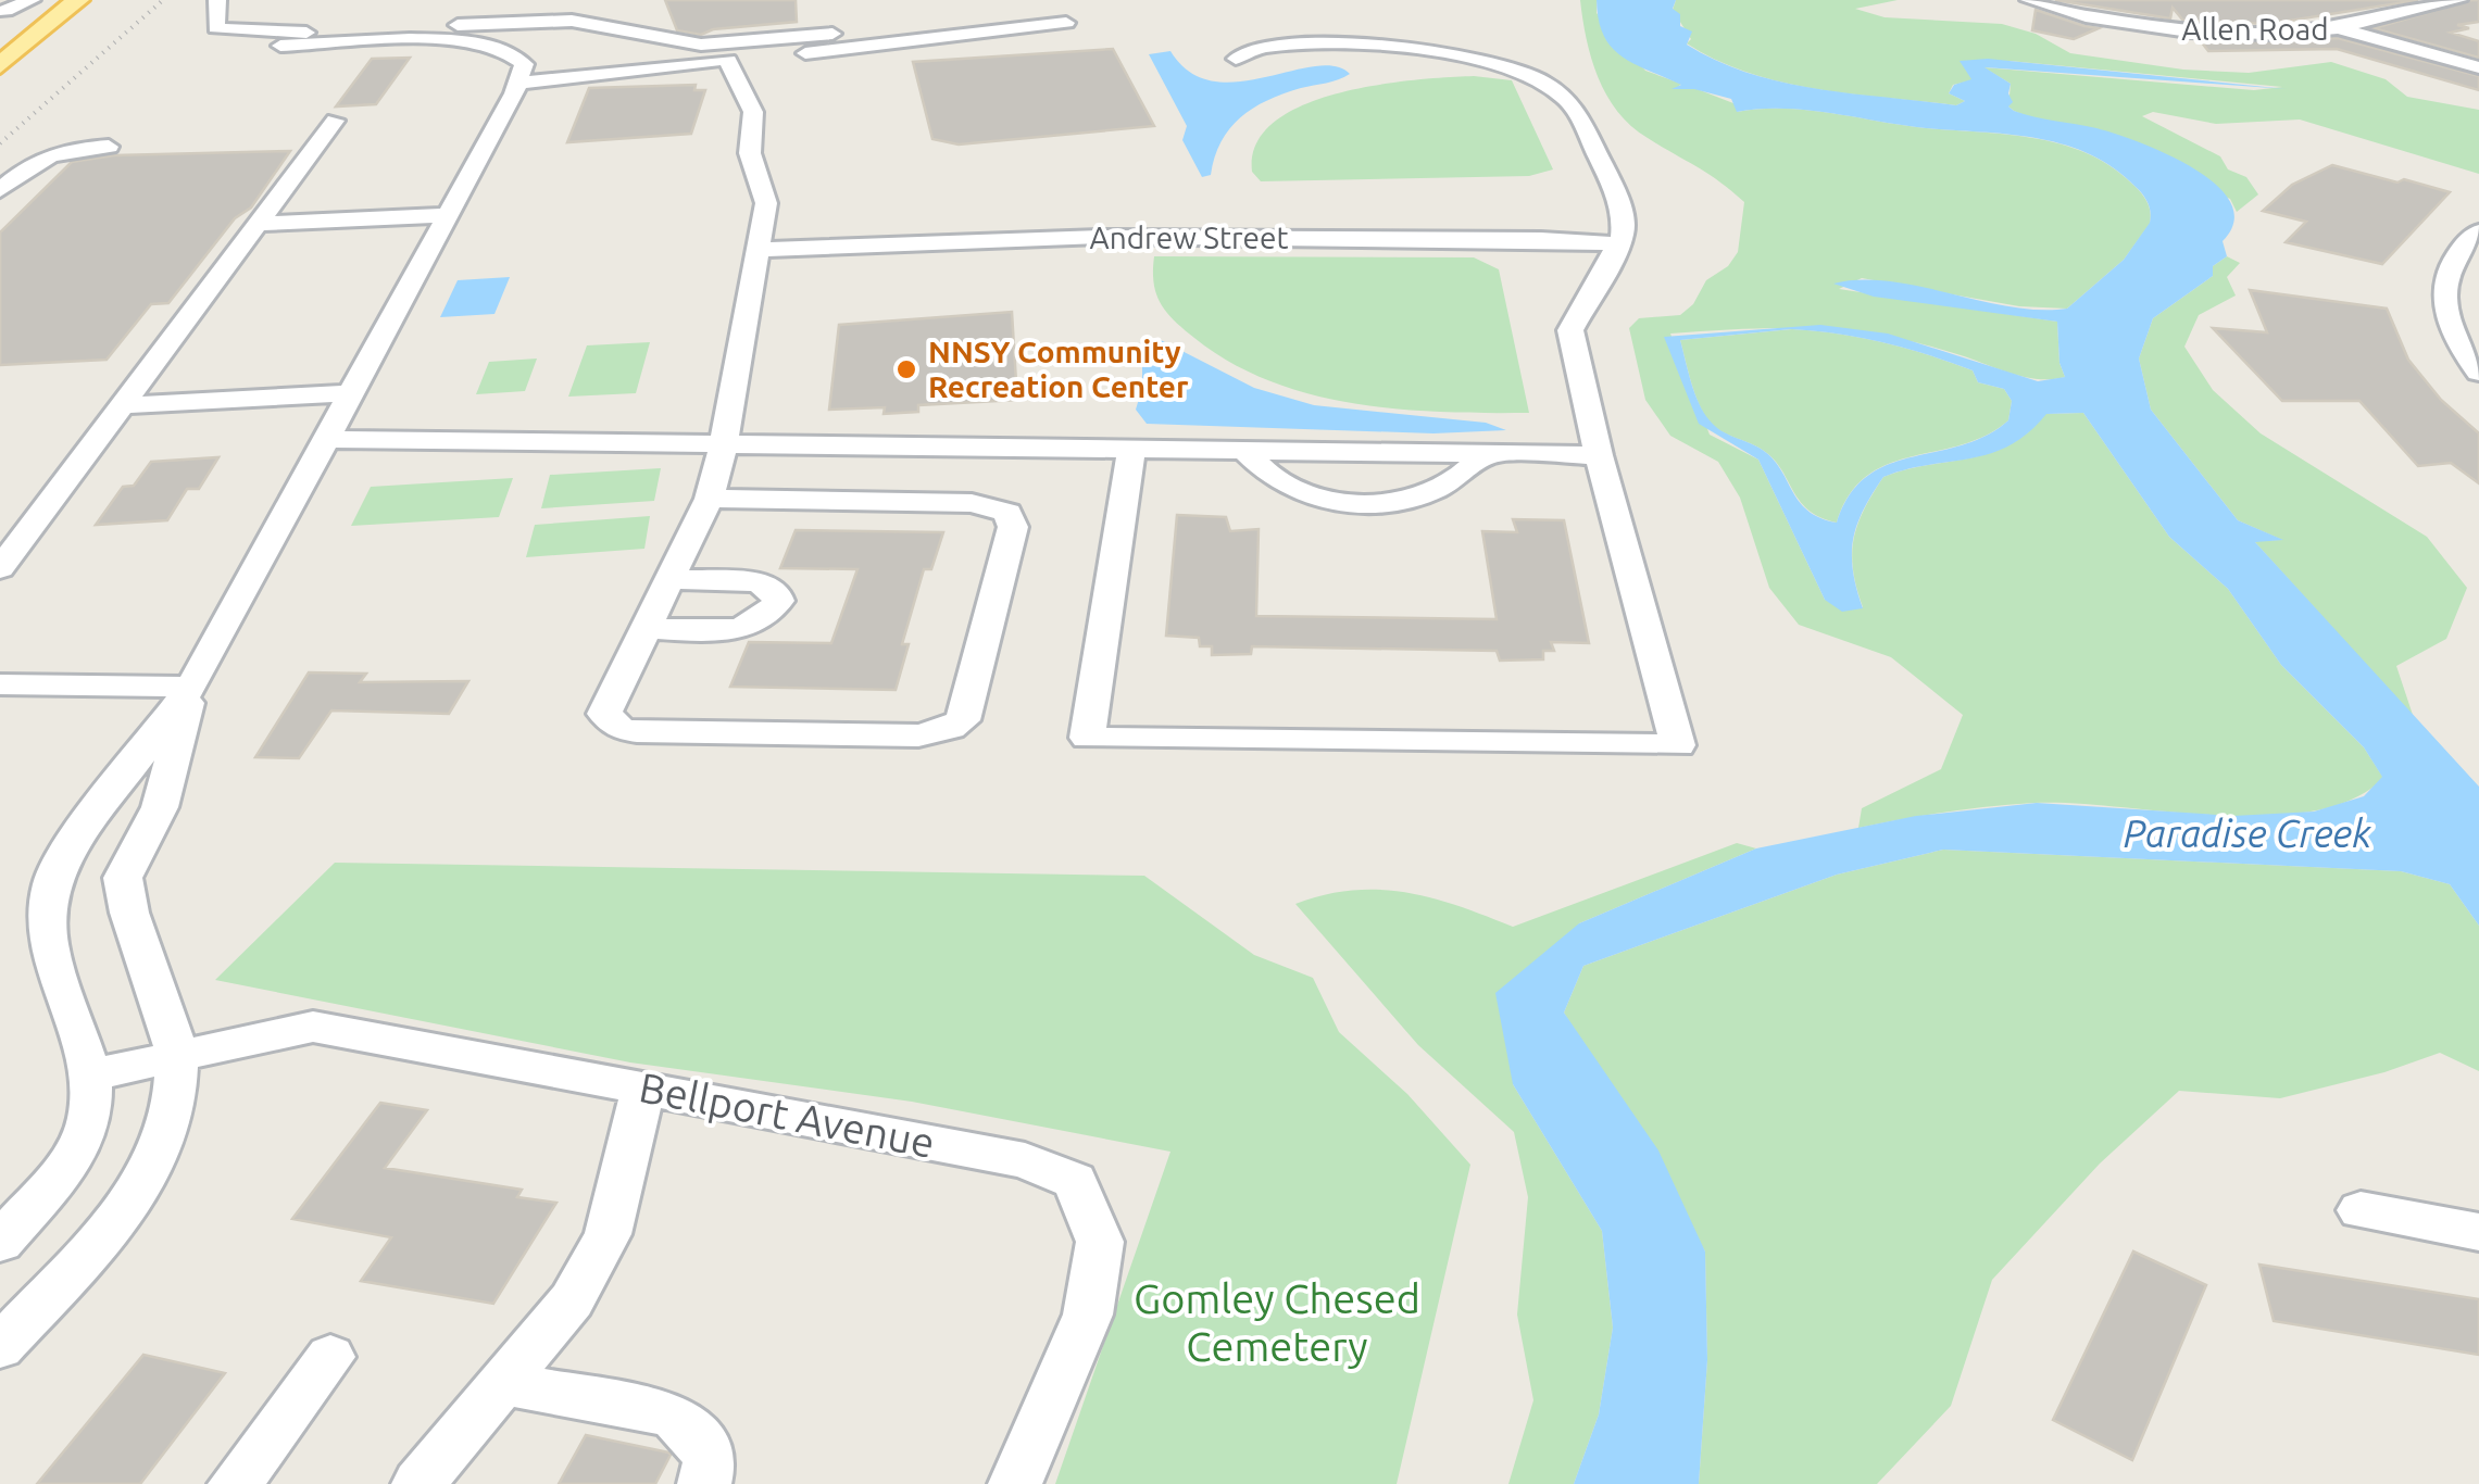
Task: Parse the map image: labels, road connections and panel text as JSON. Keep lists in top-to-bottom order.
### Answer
{
  "streets": {
    "street": ["Allen Road", "Andrew Street", "Bellport Avenue"]
  },
  "water": ["Paradise Creek"],
  "parks": ["Gomley Chesed Cemetery"],
  "places": ["NNSY Community Recreation Center"]
}
